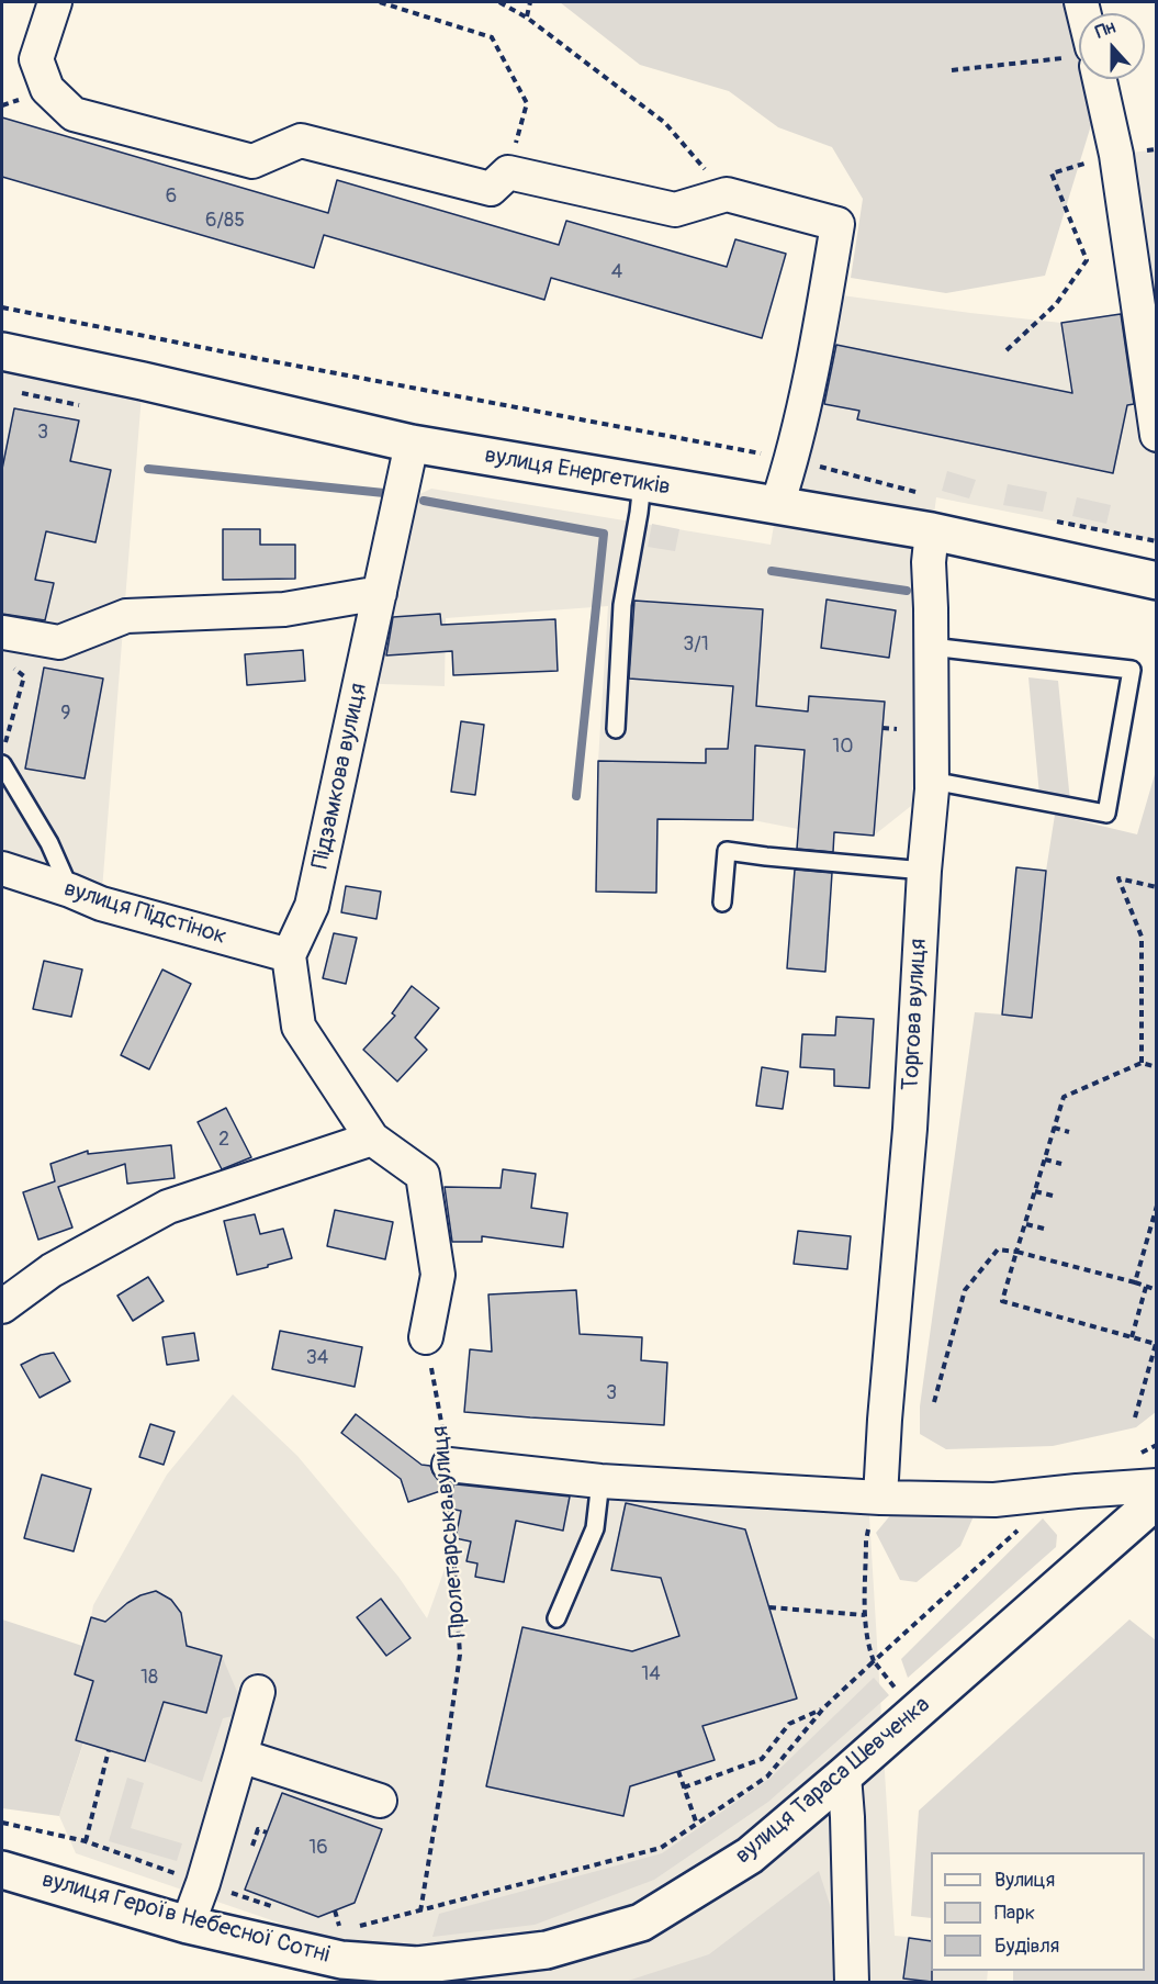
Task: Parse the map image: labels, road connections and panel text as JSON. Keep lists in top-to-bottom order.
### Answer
{
  "streets": {
    "main road": ["вулиця Енергетиків", "вулиця Тараса Шевченка", "вулиця Героїв Небесної Сотні"],
    "street": ["Підзамкова вулиця", "вулиця Підстінок", "Торгова вулиця"],
    "path": ["Пролетарська вулиця"]
  },
  "crossings": [
    ["вулиця Енергетиків", "Підзамкова вулиця"],
    ["вулиця Енергетиків", "Торгова вулиця"],
    ["Підзамкова вулиця", "вулиця Підстінок"],
    ["вулиця Тараса Шевченка", "вулиця Героїв Небесної Сотні"]
  ],
  "house_numbers": [
    "6",
    "6/85",
    "4",
    "3",
    "3/1",
    "9",
    "10",
    "2",
    "34",
    "3",
    "14",
    "18",
    "16"
  ],
  "legend": ["Вулиця", "Парк", "Будівля"],
  "north": "top"
}
